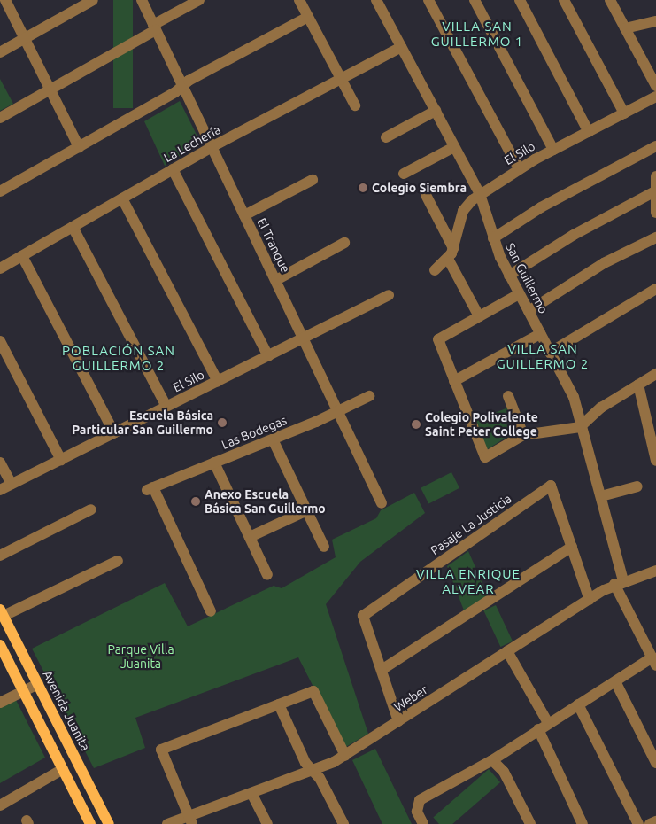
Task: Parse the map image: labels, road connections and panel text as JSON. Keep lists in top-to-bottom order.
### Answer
{
  "streets": {
    "main road": ["Avenida Juanita"],
    "street": [
      "La Lechería",
      "El Silo",
      "El Tranque",
      "San Guillermo",
      "Las Bodegas",
      "Pasaje La Justicia",
      "Weber"
    ]
  },
  "crossings": [
    ["La Lechería", "El Tranque"],
    ["La Lechería", "San Guillermo"],
    ["El Silo", "El Tranque"],
    ["El Silo", "San Guillermo"],
    ["El Tranque", "Las Bodegas"],
    ["San Guillermo", "Weber"]
  ],
  "districts": [
    "VILLA SAN GUILLERMO 1",
    "VILLA SAN GUILLERMO 2",
    "POBLACIÓN SAN GUILLERMO 2",
    "VILLA ENRIQUE ALVEAR"
  ],
  "parks": ["Parque Villa Juanita"],
  "places": [
    "Colegio Siembra",
    "Escuela Básica Particular San Guillermo",
    "Colegio Polivalente Saint Peter College",
    "Anexo Escuela Básica San Guillermo"
  ]
}
